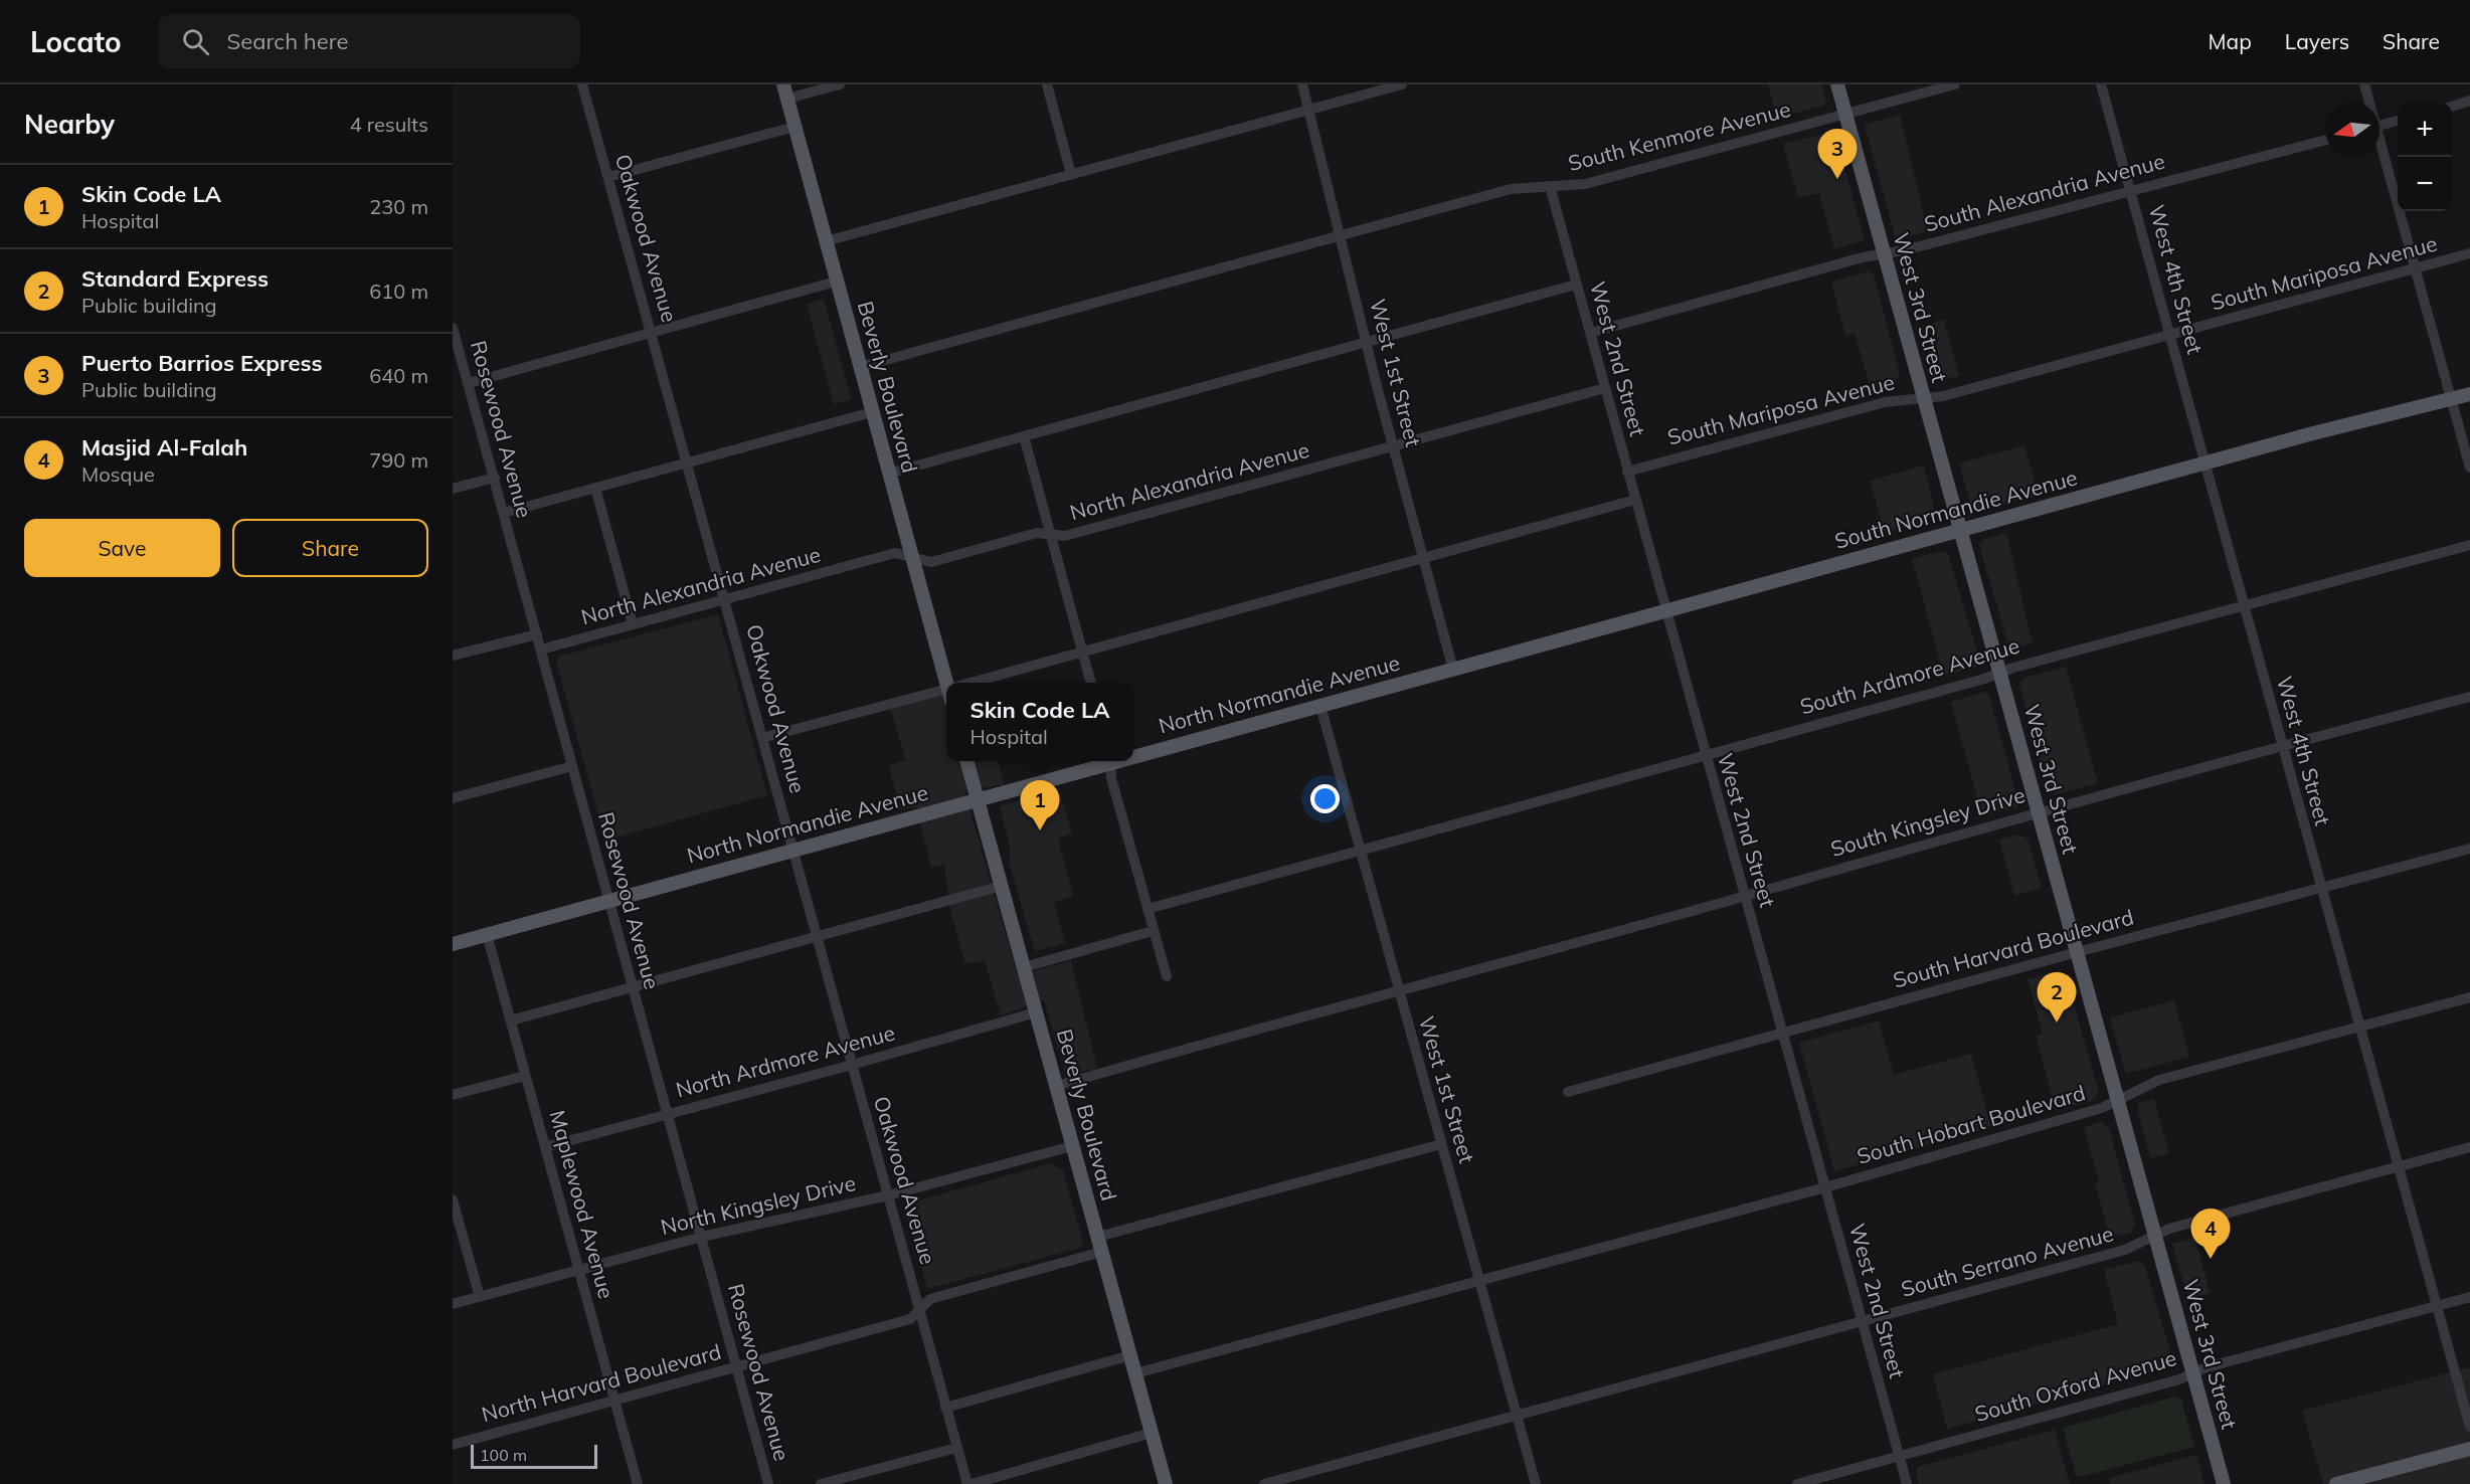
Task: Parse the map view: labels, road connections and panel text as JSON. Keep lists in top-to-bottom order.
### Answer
{
  "streets": {
    "main road": [
      "West 3rd Street",
      "Beverly Boulevard",
      "South Normandie Avenue",
      "North Normandie Avenue"
    ],
    "street": [
      "South Kenmore Avenue",
      "South Alexandria Avenue",
      "Oakwood Avenue",
      "South Mariposa Avenue",
      "West 4th Street",
      "West 2nd Street",
      "West 1st Street",
      "Rosewood Avenue",
      "North Alexandria Avenue",
      "South Ardmore Avenue",
      "South Kingsley Drive",
      "South Harvard Boulevard",
      "North Ardmore Avenue",
      "South Hobart Boulevard",
      "Maplewood Avenue",
      "North Kingsley Drive",
      "South Serrano Avenue",
      "North Harvard Boulevard",
      "South Oxford Avenue"
    ]
  },
  "crossings": [
    ["South Kenmore Avenue", "West 3rd Street"],
    ["South Kenmore Avenue", "West 2nd Street"],
    ["South Kenmore Avenue", "West 1st Street"],
    ["South Kenmore Avenue", "Beverly Boulevard"],
    ["South Alexandria Avenue", "West 4th Street"],
    ["South Alexandria Avenue", "West 3rd Street"],
    ["South Alexandria Avenue", "West 2nd Street"],
    ["Oakwood Avenue", "North Alexandria Avenue"],
    ["Oakwood Avenue", "North Normandie Avenue"],
    ["Oakwood Avenue", "North Ardmore Avenue"],
    ["Oakwood Avenue", "North Kingsley Drive"],
    ["Oakwood Avenue", "North Harvard Boulevard"],
    ["South Mariposa Avenue", "West 4th Street"],
    ["South Mariposa Avenue", "West 3rd Street"],
    ["South Mariposa Avenue", "West 2nd Street"],
    ["West 4th Street", "South Normandie Avenue"],
    ["West 4th Street", "South Ardmore Avenue"],
    ["West 4th Street", "South Kingsley Drive"],
    ["West 4th Street", "South Harvard Boulevard"],
    ["West 4th Street", "South Hobart Boulevard"],
    ["West 4th Street", "South Serrano Avenue"],
    ["West 4th Street", "South Oxford Avenue"],
    ["West 3rd Street", "South Normandie Avenue"],
    ["West 3rd Street", "South Ardmore Avenue"],
    ["West 3rd Street", "South Kingsley Drive"],
    ["West 3rd Street", "South Harvard Boulevard"],
    ["West 3rd Street", "South Hobart Boulevard"],
    ["West 3rd Street", "South Serrano Avenue"],
    ["West 3rd Street", "South Oxford Avenue"],
    ["West 2nd Street", "North Alexandria Avenue"],
    ["West 2nd Street", "South Normandie Avenue"],
    ["West 2nd Street", "South Ardmore Avenue"],
    ["West 2nd Street", "South Kingsley Drive"],
    ["West 2nd Street", "South Harvard Boulevard"],
    ["West 2nd Street", "South Hobart Boulevard"],
    ["West 2nd Street", "South Serrano Avenue"],
    ["West 2nd Street", "South Oxford Avenue"],
    ["West 1st Street", "North Alexandria Avenue"],
    ["West 1st Street", "South Normandie Avenue"],
    ["West 1st Street", "South Ardmore Avenue"],
    ["West 1st Street", "North Normandie Avenue"],
    ["West 1st Street", "South Kingsley Drive"],
    ["West 1st Street", "South Hobart Boulevard"],
    ["West 1st Street", "South Serrano Avenue"],
    ["Beverly Boulevard", "North Alexandria Avenue"],
    ["Beverly Boulevard", "North Normandie Avenue"],
    ["Beverly Boulevard", "North Ardmore Avenue"],
    ["Beverly Boulevard", "South Hobart Boulevard"],
    ["Beverly Boulevard", "North Kingsley Drive"],
    ["Beverly Boulevard", "North Harvard Boulevard"],
    ["Rosewood Avenue", "North Alexandria Avenue"],
    ["Rosewood Avenue", "North Normandie Avenue"],
    ["Rosewood Avenue", "North Ardmore Avenue"],
    ["Rosewood Avenue", "North Kingsley Drive"],
    ["Rosewood Avenue", "North Harvard Boulevard"],
    ["South Normandie Avenue", "North Normandie Avenue"],
    ["North Normandie Avenue", "Maplewood Avenue"],
    ["North Ardmore Avenue", "Maplewood Avenue"],
    ["Maplewood Avenue", "North Kingsley Drive"],
    ["Maplewood Avenue", "North Harvard Boulevard"]
  ],
  "scale_bar": "100 m",
  "north": "left",
  "page": {
    "header": "Locato",
    "search": "Search here",
    "nav": ["Map", "Layers", "Share"],
    "heading": ["Nearby", "4 results"],
    "map_buttons": ["+", "−"],
    "pins": [
      "3",
      "1",
      "2",
      "4"
    ],
    "list": [
      {
        "mark": "1",
        "name": "Skin Code LA",
        "note": "Hospital",
        "value": "230 m"
      },
      {
        "mark": "2",
        "name": "Standard Express",
        "note": "Public building",
        "value": "610 m"
      },
      {
        "mark": "3",
        "name": "Puerto Barrios Express",
        "note": "Public building",
        "value": "640 m"
      },
      {
        "mark": "4",
        "name": "Masjid Al-Falah",
        "note": "Mosque",
        "value": "790 m"
      }
    ],
    "buttons": ["Save", "Share"],
    "popup": ["Skin Code LA", "Hospital"],
    "scale": "100 m"
  }
}
